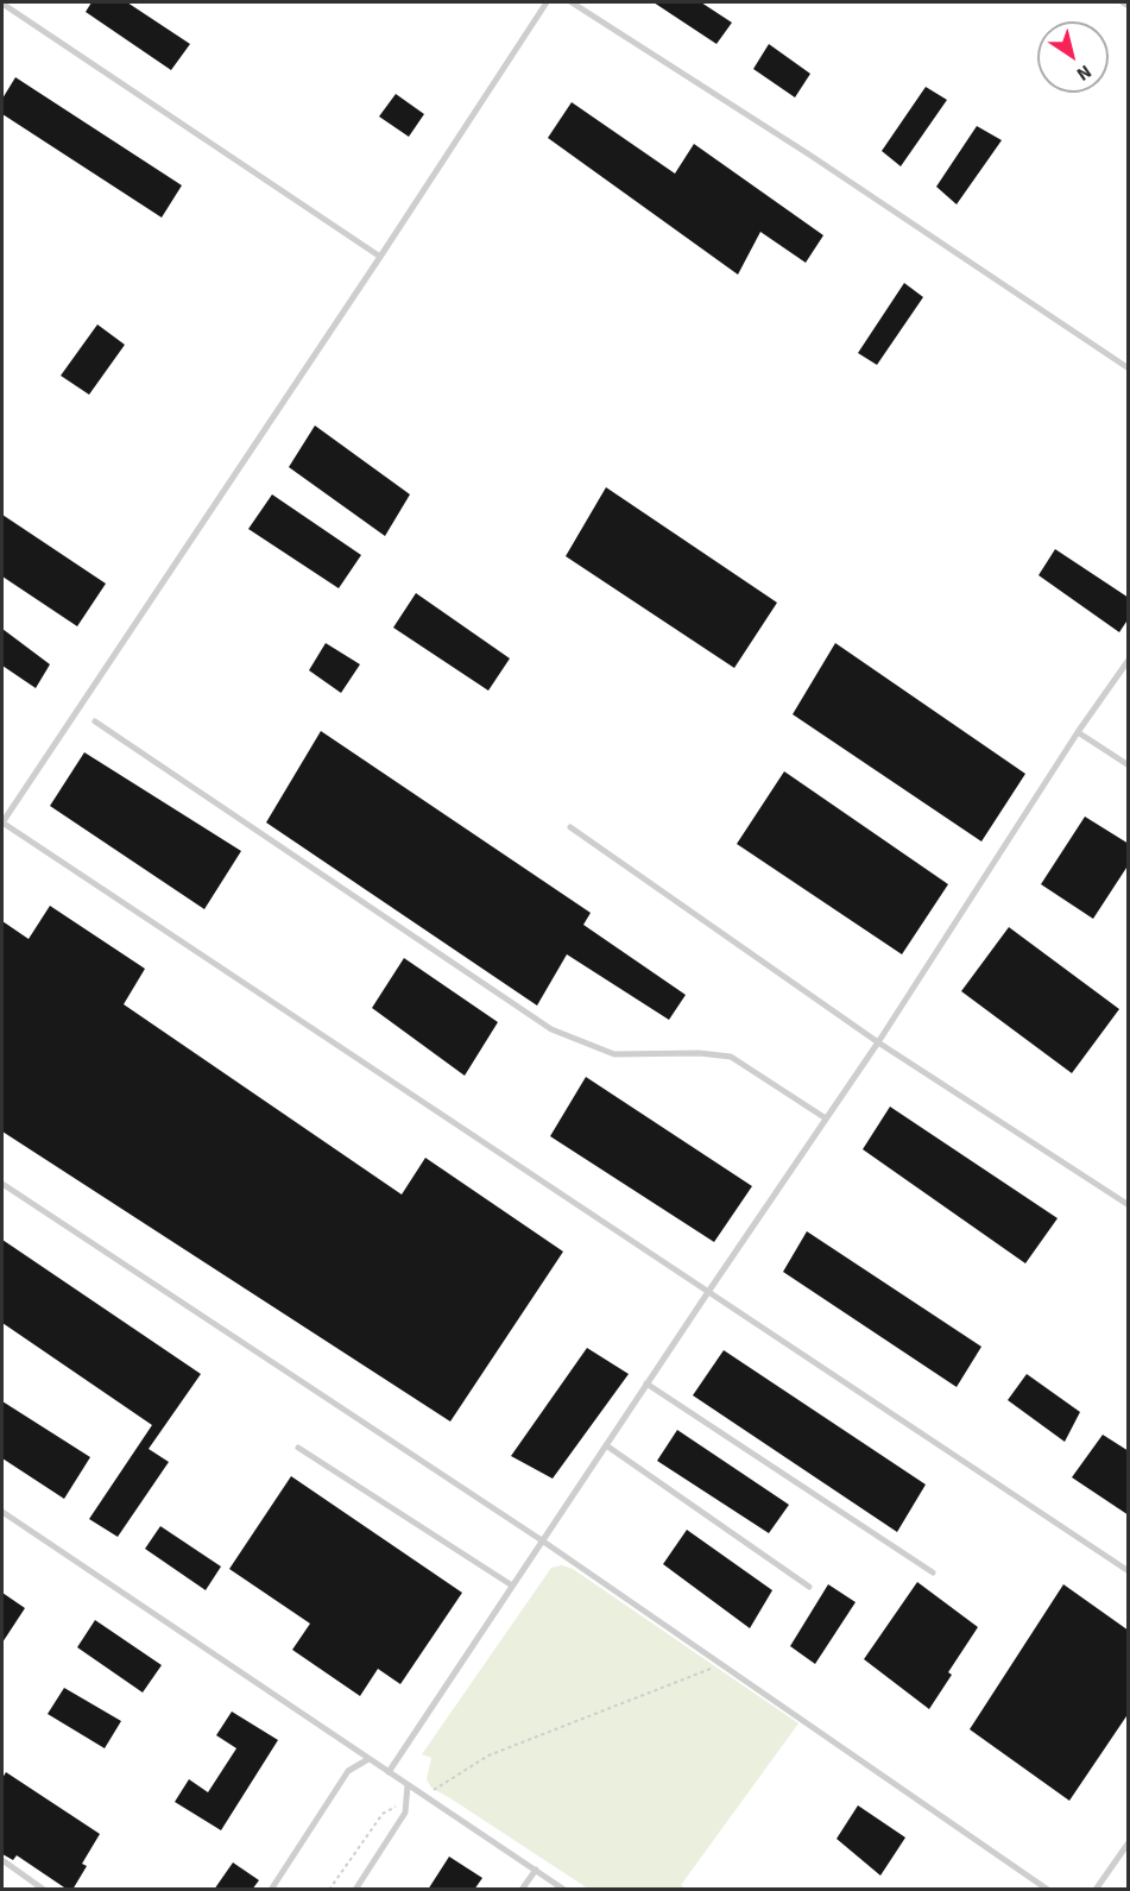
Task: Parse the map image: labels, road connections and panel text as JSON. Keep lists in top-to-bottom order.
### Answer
{
  "north": "bottom right"
}
